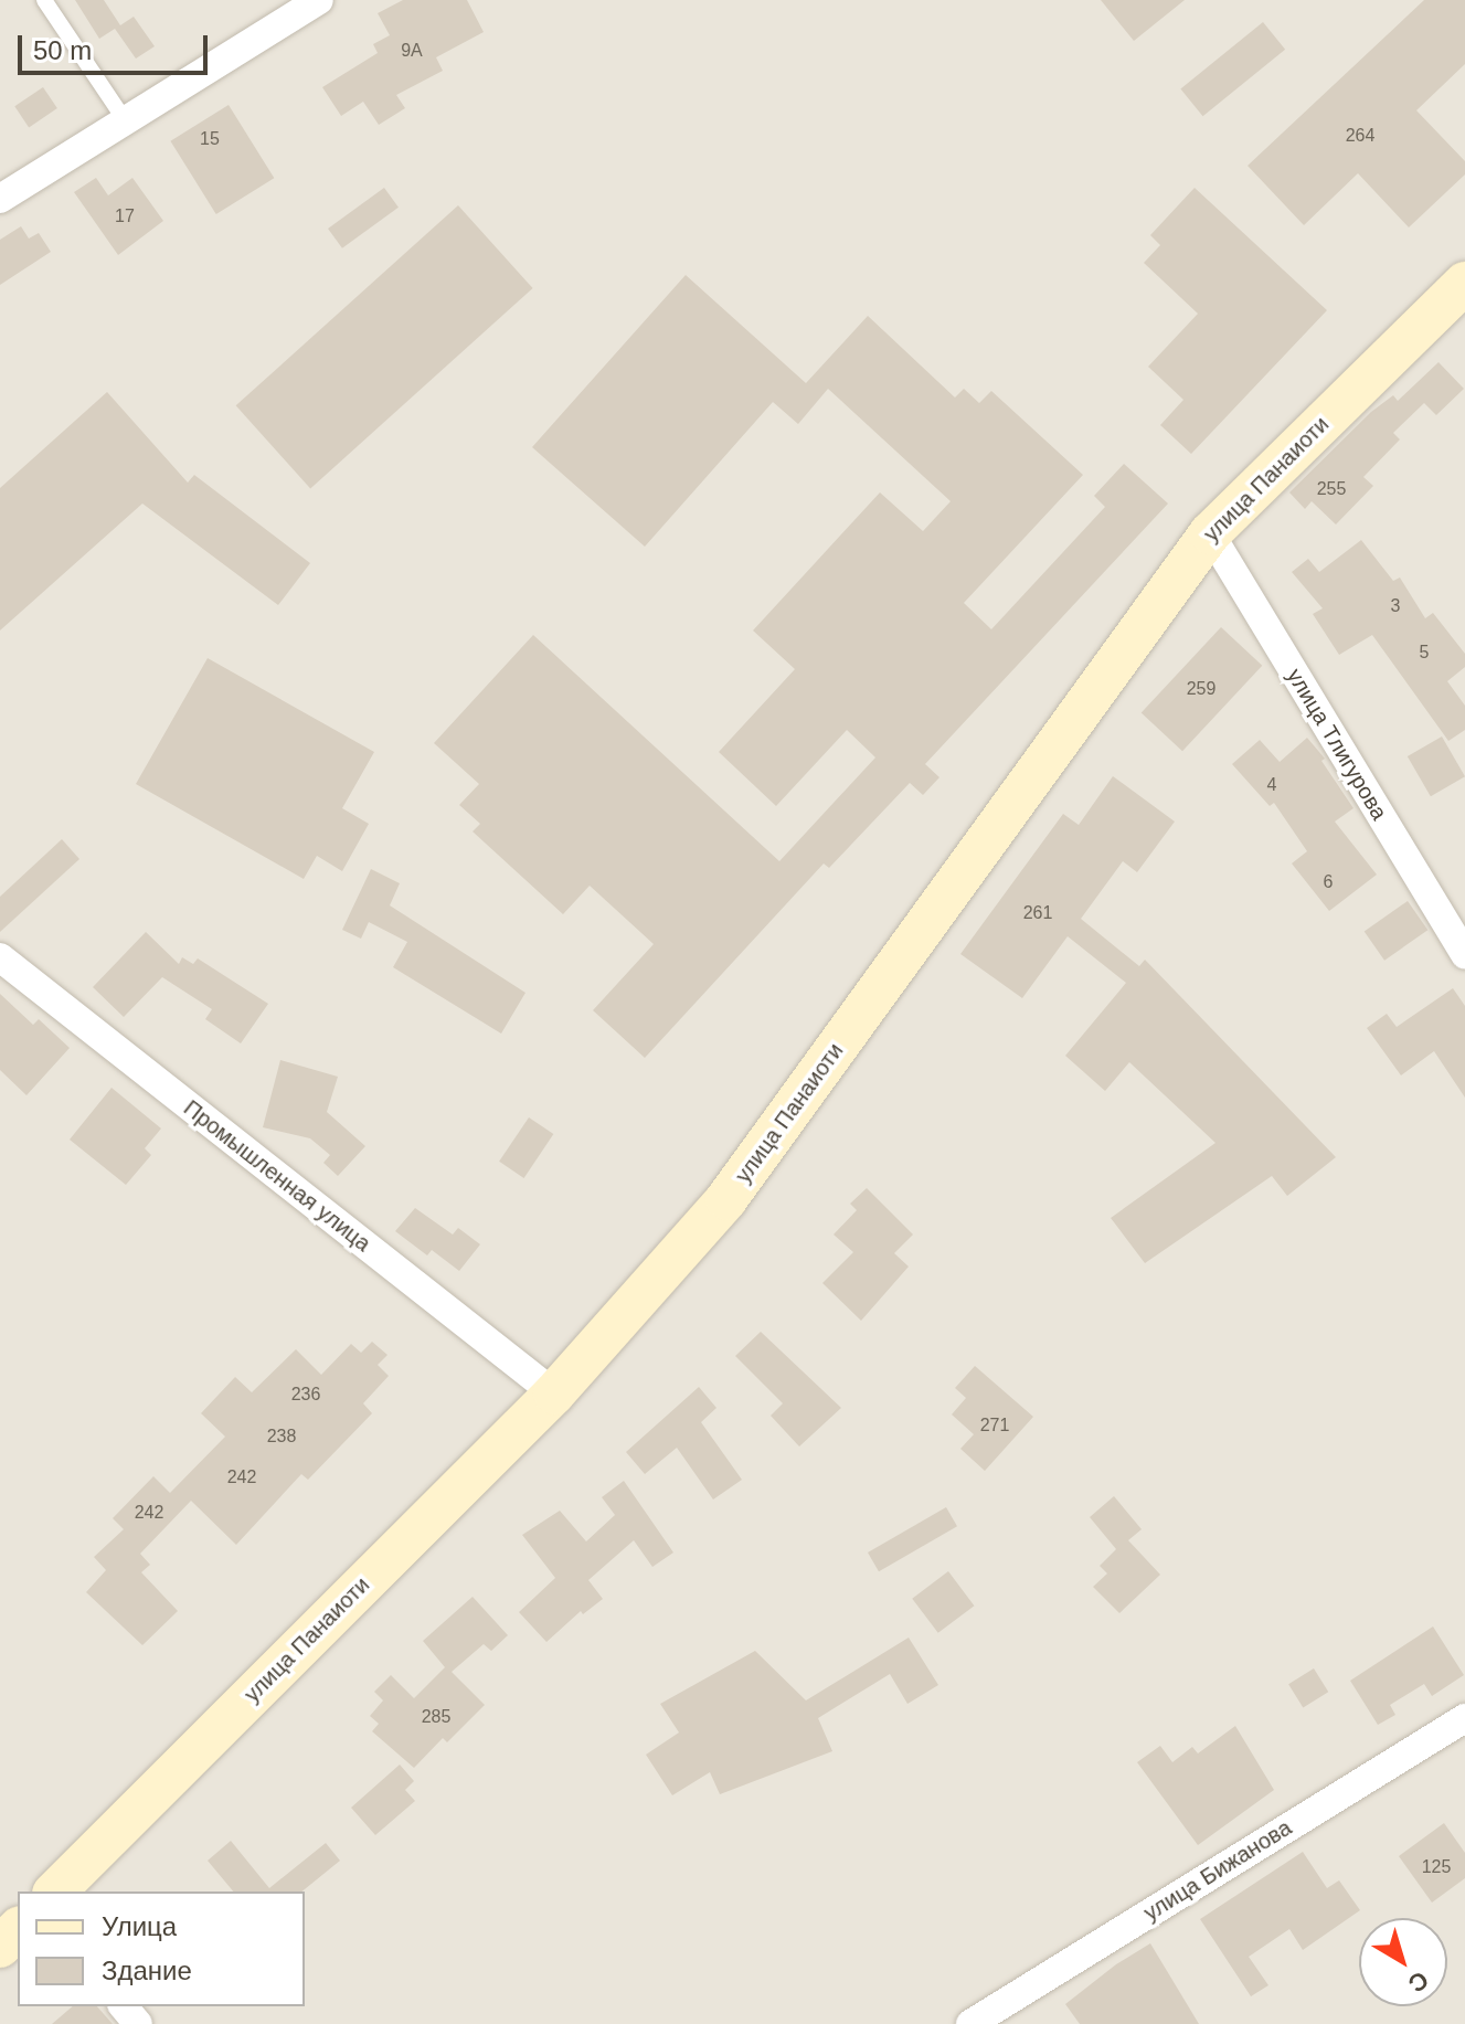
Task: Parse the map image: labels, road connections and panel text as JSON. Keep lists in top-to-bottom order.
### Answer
{
  "streets": {
    "street": [
      "улица Панаиоти",
      "улица Тлигурова",
      "Промышленная улица",
      "улица Бижанова"
    ]
  },
  "crossings": [
    ["улица Панаиоти", "улица Тлигурова"],
    ["улица Панаиоти", "Промышленная улица"]
  ],
  "house_numbers": [
    "9А",
    "264",
    "15",
    "17",
    "255",
    "3",
    "5",
    "259",
    "4",
    "6",
    "261",
    "236",
    "271",
    "238",
    "242",
    "242",
    "285",
    "125"
  ],
  "legend": ["Улица", "Здание"],
  "scale_bar": "50 m",
  "north": "bottom right"
}
